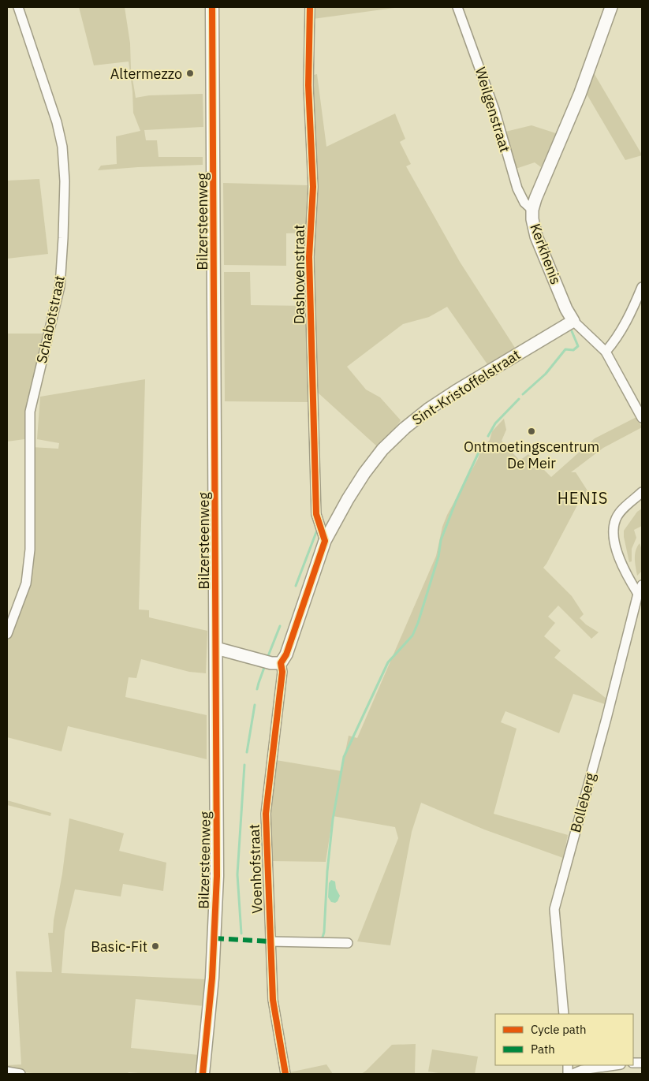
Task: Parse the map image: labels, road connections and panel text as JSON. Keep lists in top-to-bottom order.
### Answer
{
  "streets": {
    "main road": ["Bilzersteenweg"],
    "street": [
      "Weilgenstraat",
      "Kerkhenis",
      "Dashovenstraat",
      "Schabotstraat",
      "Sint-Kristoffelstraat",
      "Bolleberg",
      "Voenhofstraat"
    ]
  },
  "crossings": [
    ["Weilgenstraat", "Kerkhenis"],
    ["Kerkhenis", "Sint-Kristoffelstraat"],
    ["Dashovenstraat", "Sint-Kristoffelstraat"],
    ["Sint-Kristoffelstraat", "Voenhofstraat"]
  ],
  "districts": ["HENIS"],
  "places": ["Altermezzo", "Ontmoetingscentrum De Meir", "Basic-Fit"],
  "legend": ["Cycle path", "Path"]
}
